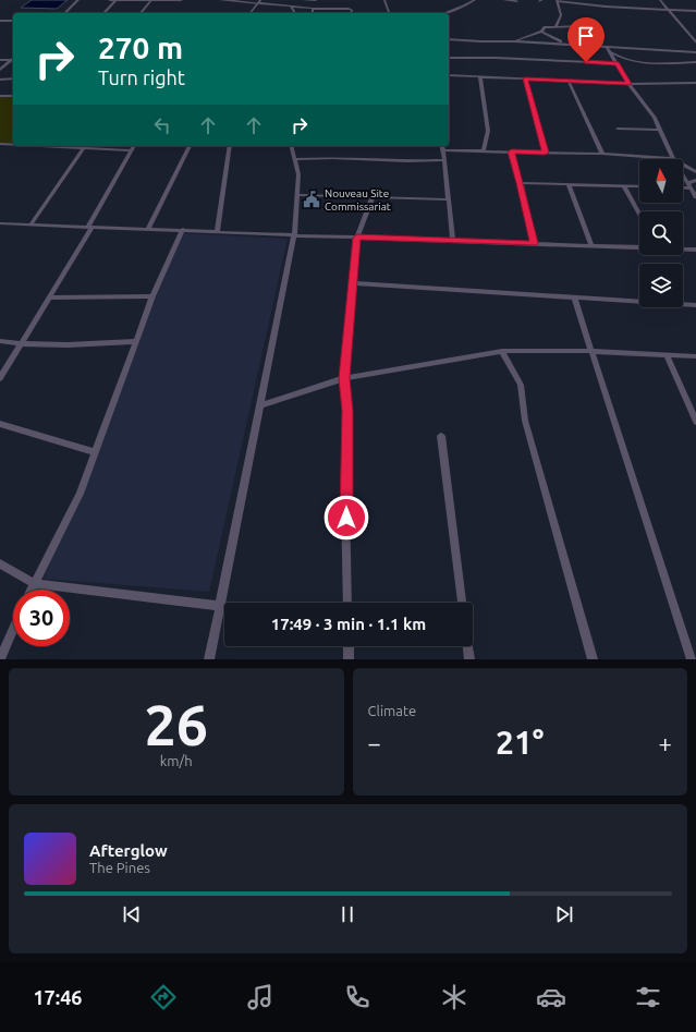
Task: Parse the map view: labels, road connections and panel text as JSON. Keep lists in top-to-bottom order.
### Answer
{
  "places": {
    "public building": ["Nouveau Site Commissariat"]
  },
  "north": "top",
  "page": {
    "turn": ["270 m", "Turn right"],
    "limit": "30",
    "trip": "17:49 · 3 min · 1.1 km",
    "tile": [
      ["26", "km/h"],
      "Climate"
    ],
    "heat": ["−", "21°", "+"],
    "song": ["Afterglow", "The Pines"],
    "tabs": "17:46"
  }
}
